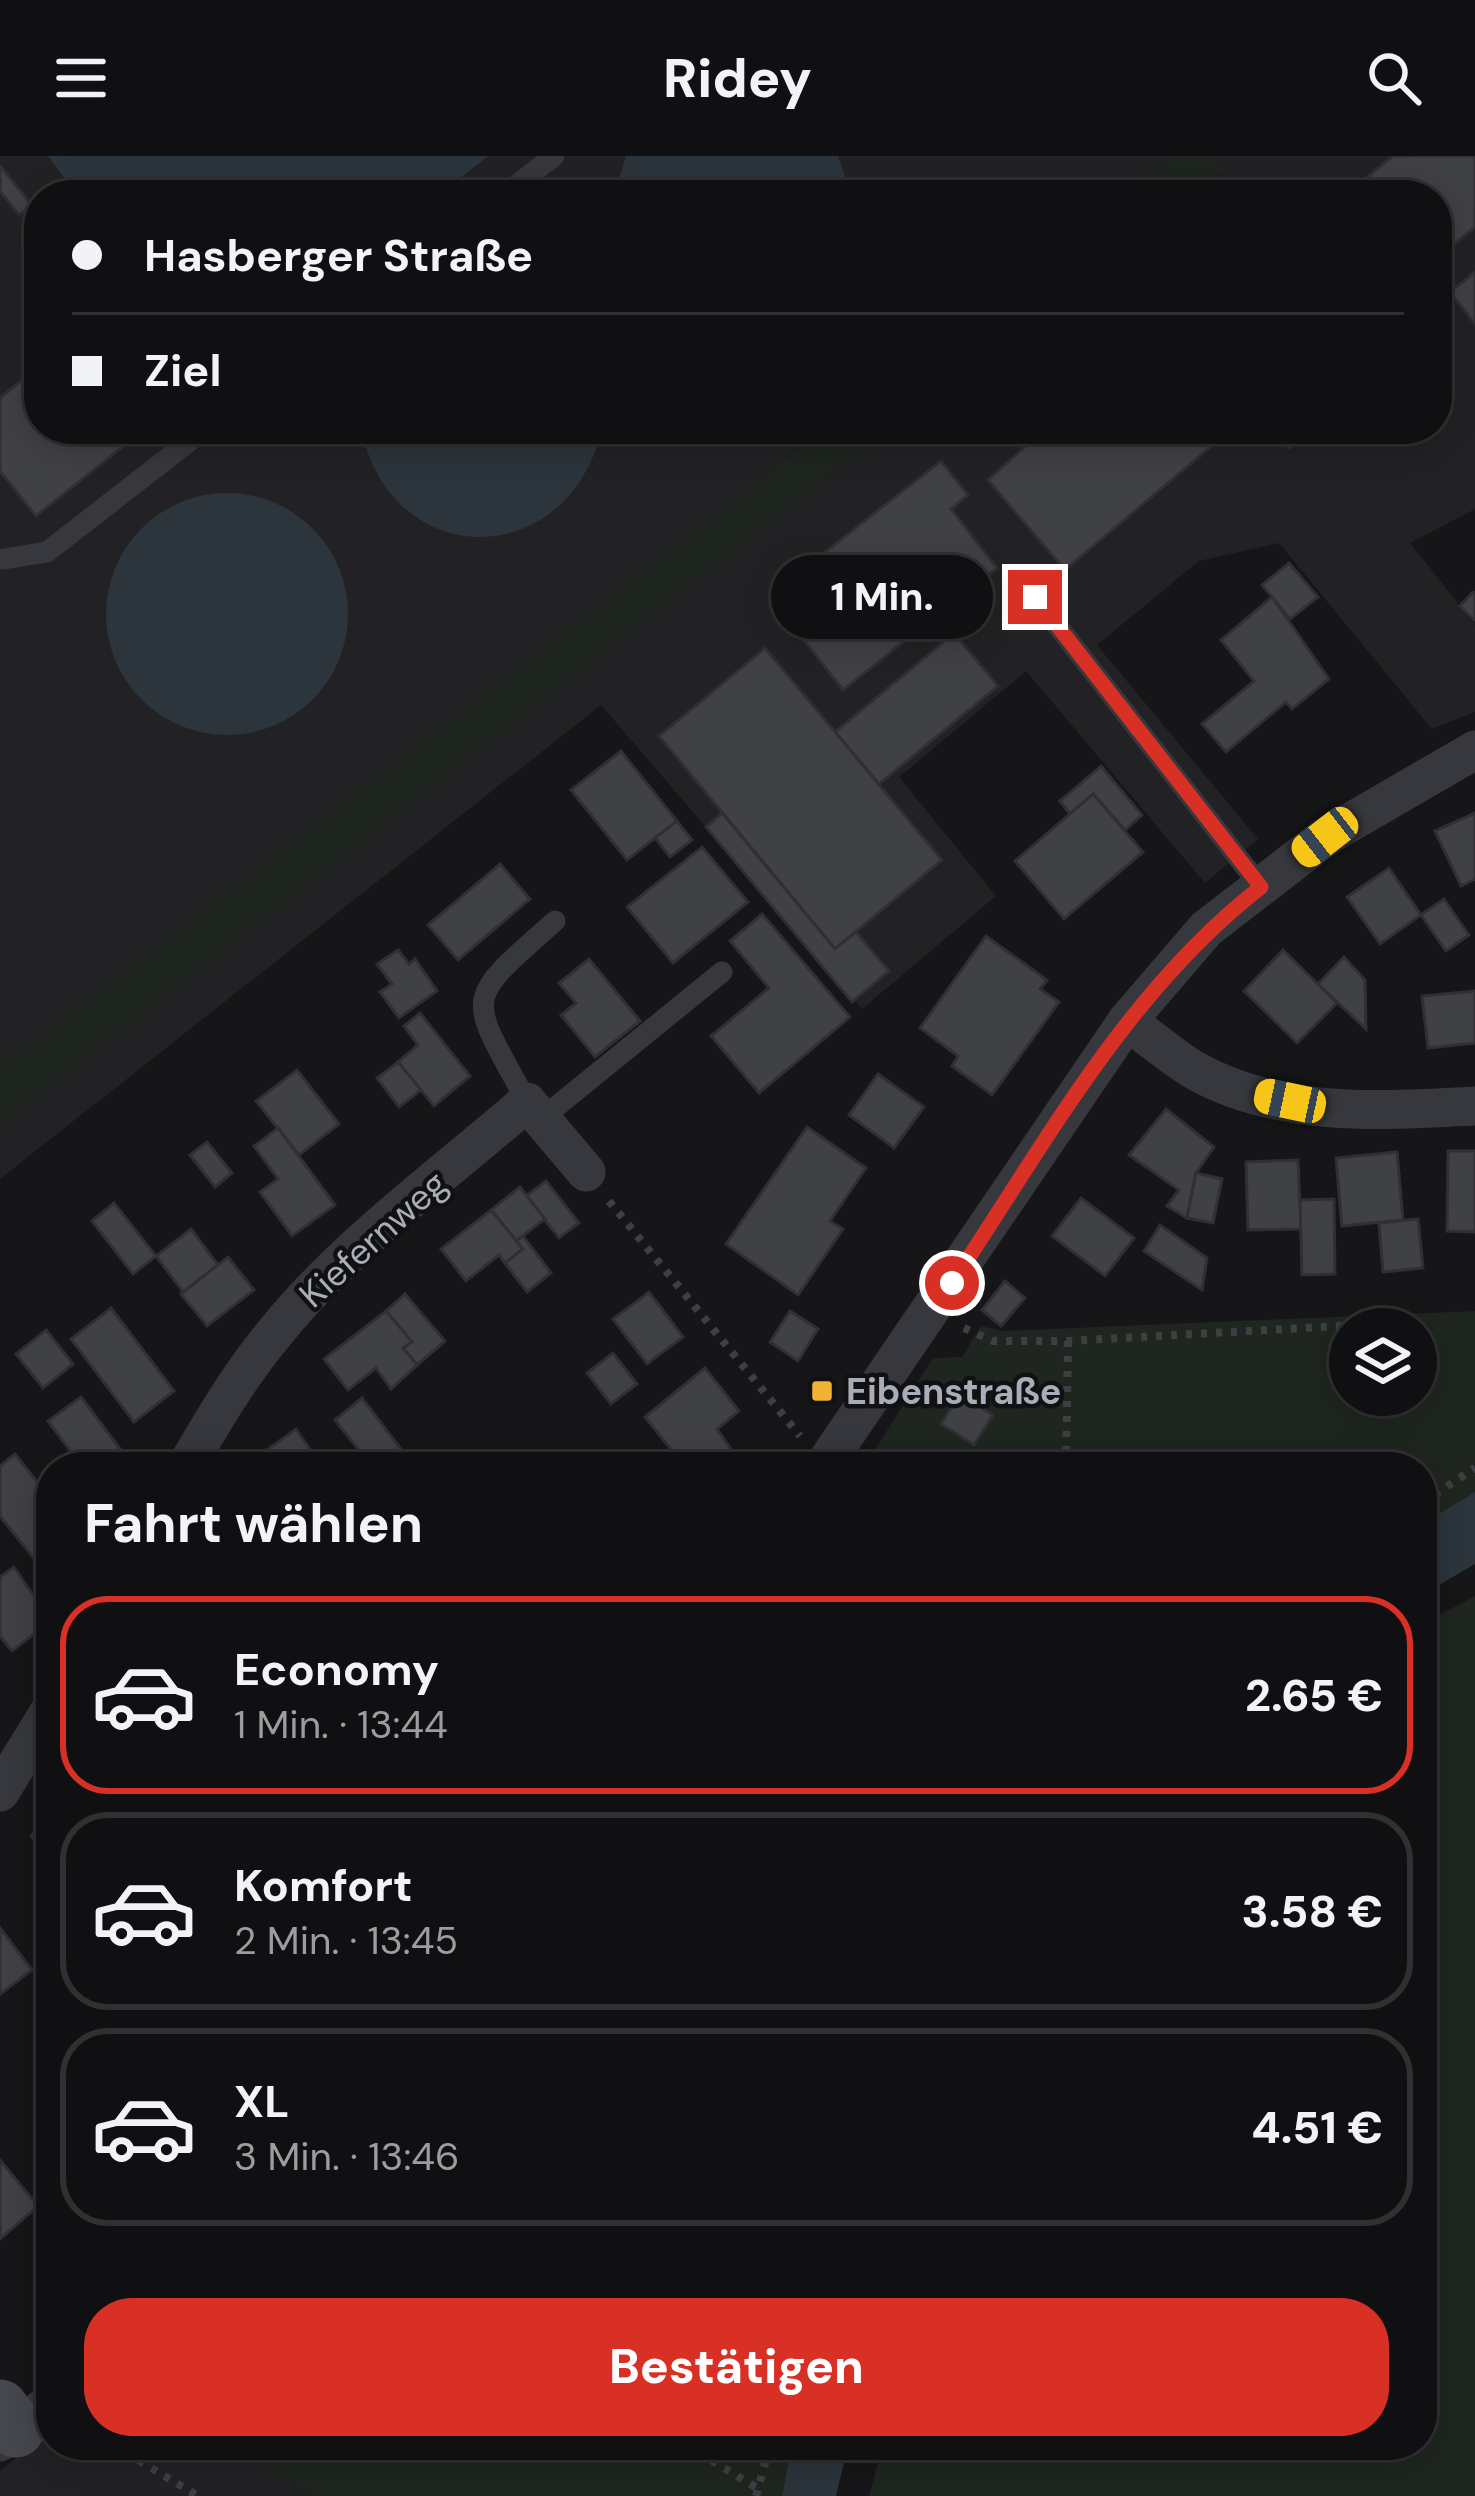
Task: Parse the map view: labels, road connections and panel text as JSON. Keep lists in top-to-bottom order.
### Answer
{
  "streets": {
    "street": ["Kiefernweg"]
  },
  "places": {
    "transit": ["Eibenstraße"]
  },
  "page": {
    "header": "Ridey",
    "banner": ["Hasberger Straße", "Ziel"],
    "bubble": "1 Min.",
    "heading": "Fahrt wählen",
    "list": [
      {
        "name": "Economy",
        "note": "1 Min. · 13:44",
        "value": "2.65 €"
      },
      {
        "name": "Komfort",
        "note": "2 Min. · 13:45",
        "value": "3.58 €"
      },
      {
        "name": "XL",
        "note": "3 Min. · 13:46",
        "value": "4.51 €"
      }
    ],
    "buttons": "Bestätigen"
  }
}
